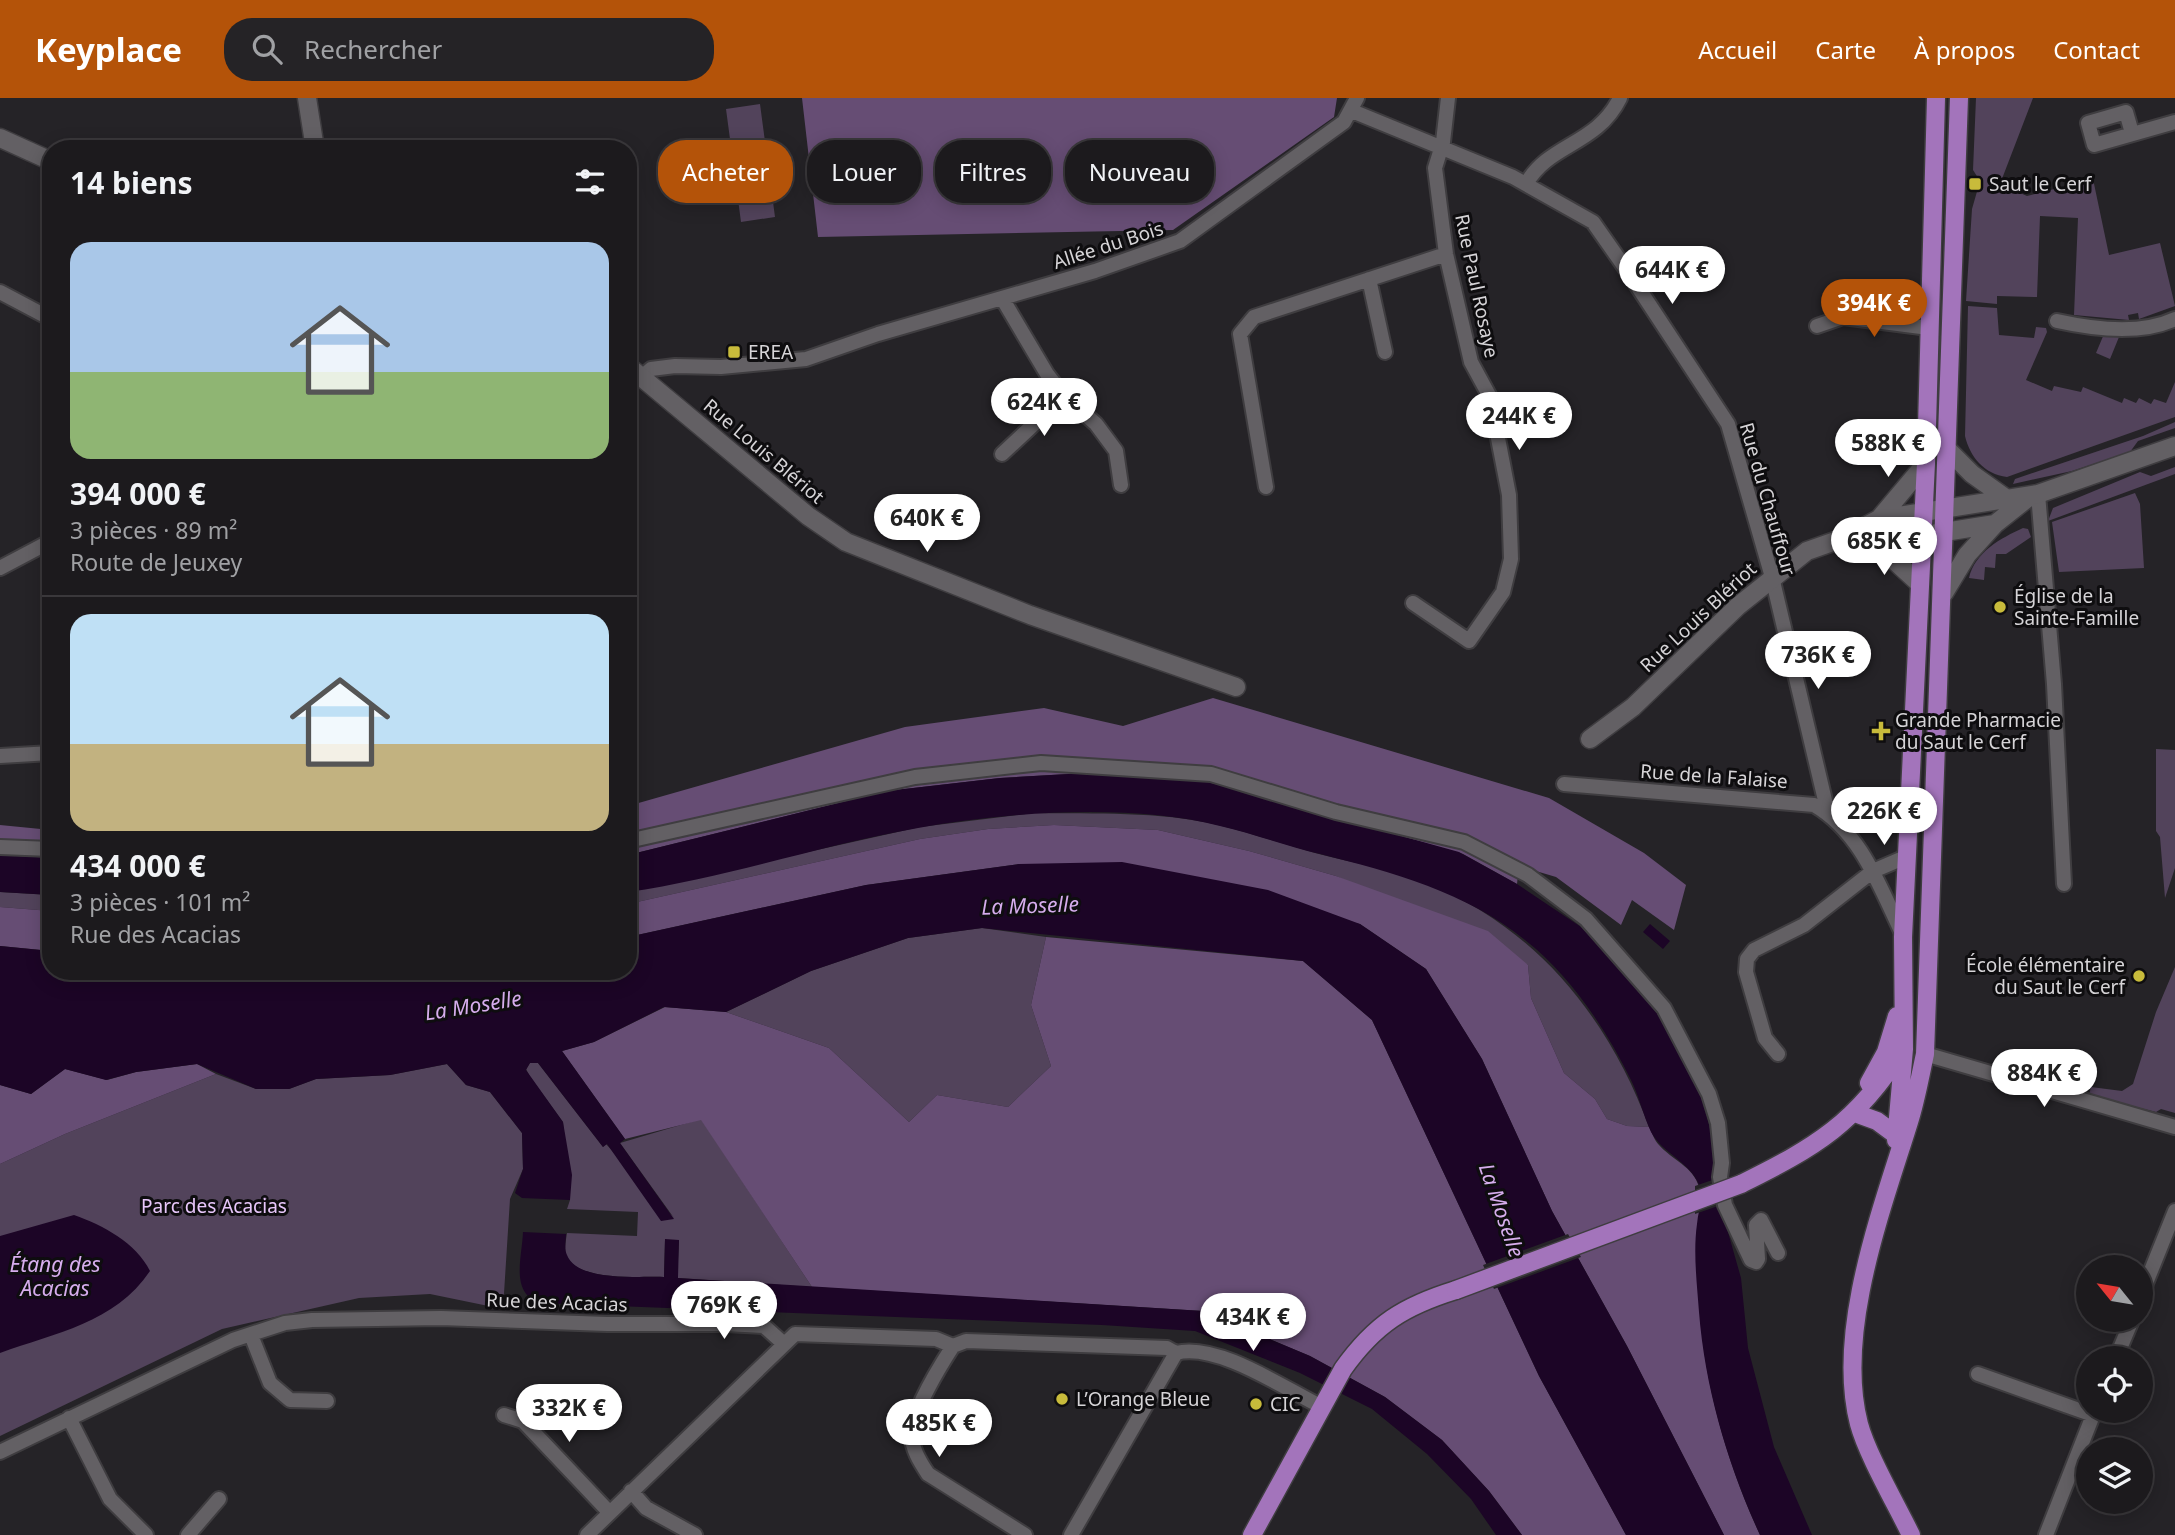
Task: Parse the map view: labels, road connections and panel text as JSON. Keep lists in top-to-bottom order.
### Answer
{
  "streets": {
    "street": [
      "Allée du Bois",
      "Rue Paul Rosaye",
      "Rue Louis Blériot",
      "Rue du Chauffour",
      "Rue de la Falaise",
      "Rue des Acacias"
    ]
  },
  "crossings": [
    ["Allée du Bois", "Rue du Chauffour"],
    ["Rue Paul Rosaye", "Rue du Chauffour"],
    ["Rue Louis Blériot", "Rue du Chauffour"],
    ["Rue du Chauffour", "Rue de la Falaise"]
  ],
  "water": ["La Moselle", "Étang des Acacias"],
  "parks": ["Parc des Acacias"],
  "places": {
    "transit": ["Saut le Cerf", "EREA"],
    "other": [
      "Église de la Sainte-Famille",
      "École élémentaire du Saut le Cerf",
      "L’Orange Bleue",
      "CIC"
    ],
    "health": ["Grande Pharmacie du Saut le Cerf"]
  },
  "north": "top left",
  "page": {
    "header": "Keyplace",
    "search": "Rechercher",
    "nav": [
      "Accueil",
      "Carte",
      "À propos",
      "Contact"
    ],
    "chip": [
      "Acheter",
      "Louer",
      "Filtres",
      "Nouveau"
    ],
    "heading": "14 biens",
    "list": [
      {
        "name": "394 000 €",
        "note": "3 pièces · 89 m² · Route de Jeuxey"
      },
      {
        "name": "434 000 €",
        "note": "3 pièces · 101 m² · Rue des Acacias"
      }
    ],
    "price": [
      "644K €",
      "394K €",
      "624K €",
      "244K €",
      "588K €",
      "640K €",
      "685K €",
      "736K €",
      "226K €",
      "884K €",
      "769K €",
      "434K €",
      "332K €",
      "485K €"
    ]
  }
}
